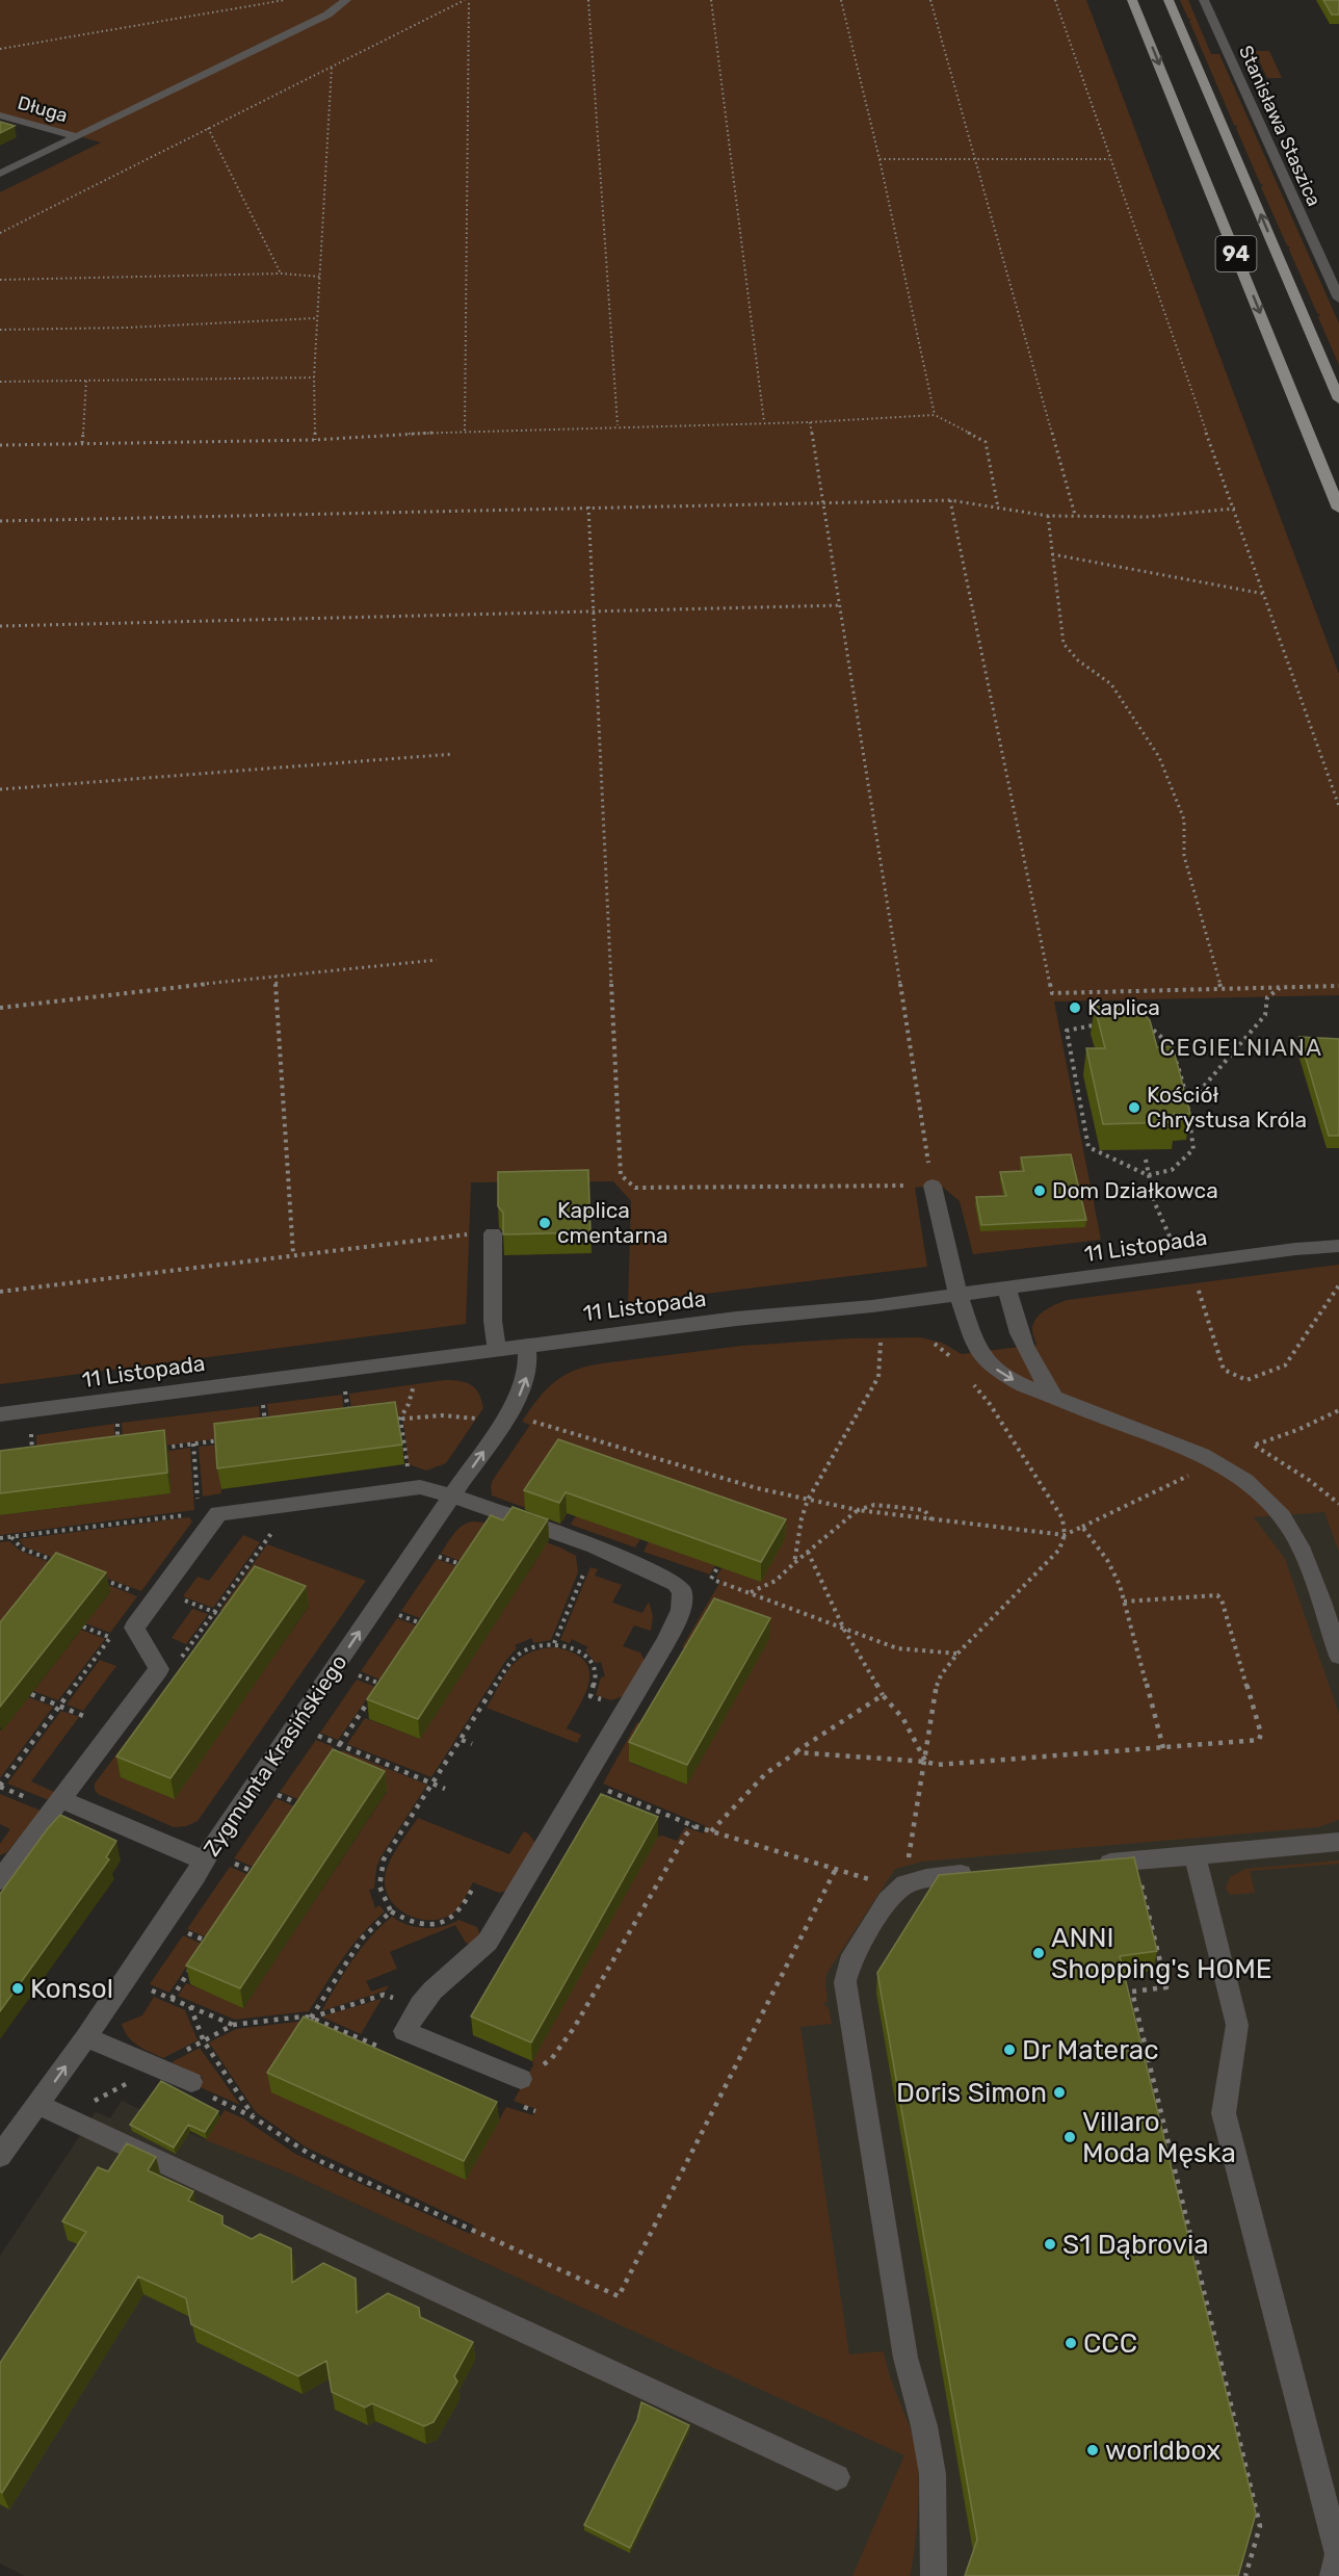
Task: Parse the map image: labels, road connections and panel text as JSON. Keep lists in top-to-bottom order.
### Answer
{
  "streets": {
    "main road": ["94"],
    "street": [
      "Długa",
      "Stanisława Staszica",
      "11 Listopada",
      "Zygmunta Krasińskiego"
    ]
  },
  "crossings": [
    ["11 Listopada", "Zygmunta Krasińskiego"]
  ],
  "one_way": ["Zygmunta Krasińskiego"],
  "districts": ["CEGIELNIANA"],
  "places": [
    "Kaplica",
    "Kościół Chrystusa Króla",
    "Dom Działkowca",
    "Kaplica cmentarna",
    "ANNI Shopping's HOME",
    "Konsol",
    "Dr Materac",
    "Doris Simon",
    "Villaro Moda Męska",
    "S1 Dąbrovia",
    "CCC",
    "worldbox"
  ]
}
